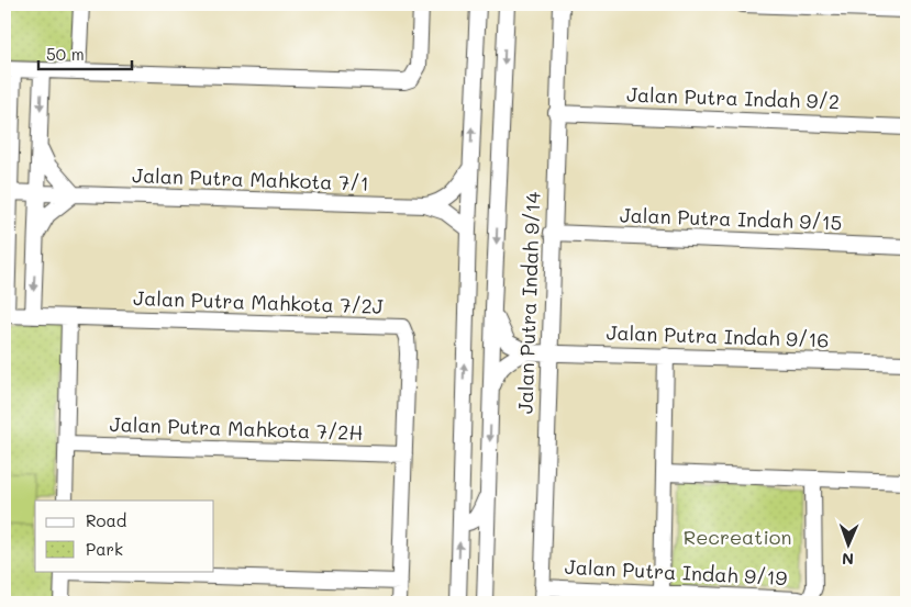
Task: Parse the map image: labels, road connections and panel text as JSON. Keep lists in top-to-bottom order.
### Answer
{
  "streets": {
    "street": [
      "Jalan Putra Indah 9/2",
      "Jalan Putra Mahkota 7/1",
      "Jalan Putra Indah 9/15",
      "Jalan Putra Mahkota 7/2J",
      "Jalan Putra Indah 9/14",
      "Jalan Putra Indah 9/16",
      "Jalan Putra Mahkota 7/2H",
      "Jalan Putra Indah 9/19"
    ]
  },
  "crossings": [
    ["Jalan Putra Indah 9/2", "Jalan Putra Indah 9/14"],
    ["Jalan Putra Indah 9/15", "Jalan Putra Indah 9/14"],
    ["Jalan Putra Mahkota 7/2J", "Jalan Putra Mahkota 7/2H"],
    ["Jalan Putra Indah 9/14", "Jalan Putra Indah 9/16"],
    ["Jalan Putra Indah 9/14", "Jalan Putra Indah 9/19"]
  ],
  "parks": ["Recreation"],
  "legend": ["Road", "Park"],
  "scale_bar": "50 m",
  "north": "bottom"
}
